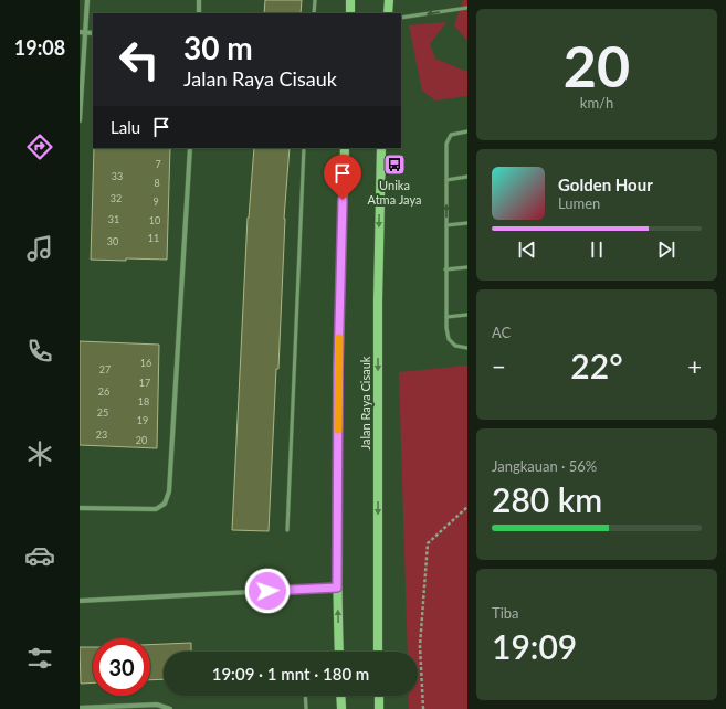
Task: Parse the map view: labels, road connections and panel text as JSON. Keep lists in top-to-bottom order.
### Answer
{
  "streets": {
    "main road": ["Jalan Raya Cisauk"]
  },
  "places": {
    "bus stop": ["Unika Atma Jaya"]
  },
  "house_numbers": [
    "7",
    "33",
    "8",
    "32",
    "9",
    "31",
    "10",
    "11",
    "30",
    "16",
    "27",
    "17",
    "26",
    "18",
    "25",
    "19",
    "23",
    "20"
  ],
  "page": {
    "tabs": "19:08",
    "tile": [
      ["20", "km/h"],
      "AC",
      ["Jangkauan · 56%", "280 km"],
      ["Tiba", "19:09"]
    ],
    "turn": ["30 m", "Jalan Raya Cisauk"],
    "then": "Lalu",
    "song": ["Golden Hour", "Lumen"],
    "heat": ["−", "22°", "+"],
    "limit": "30",
    "trip": "19:09 · 1 mnt · 180 m"
  }
}
